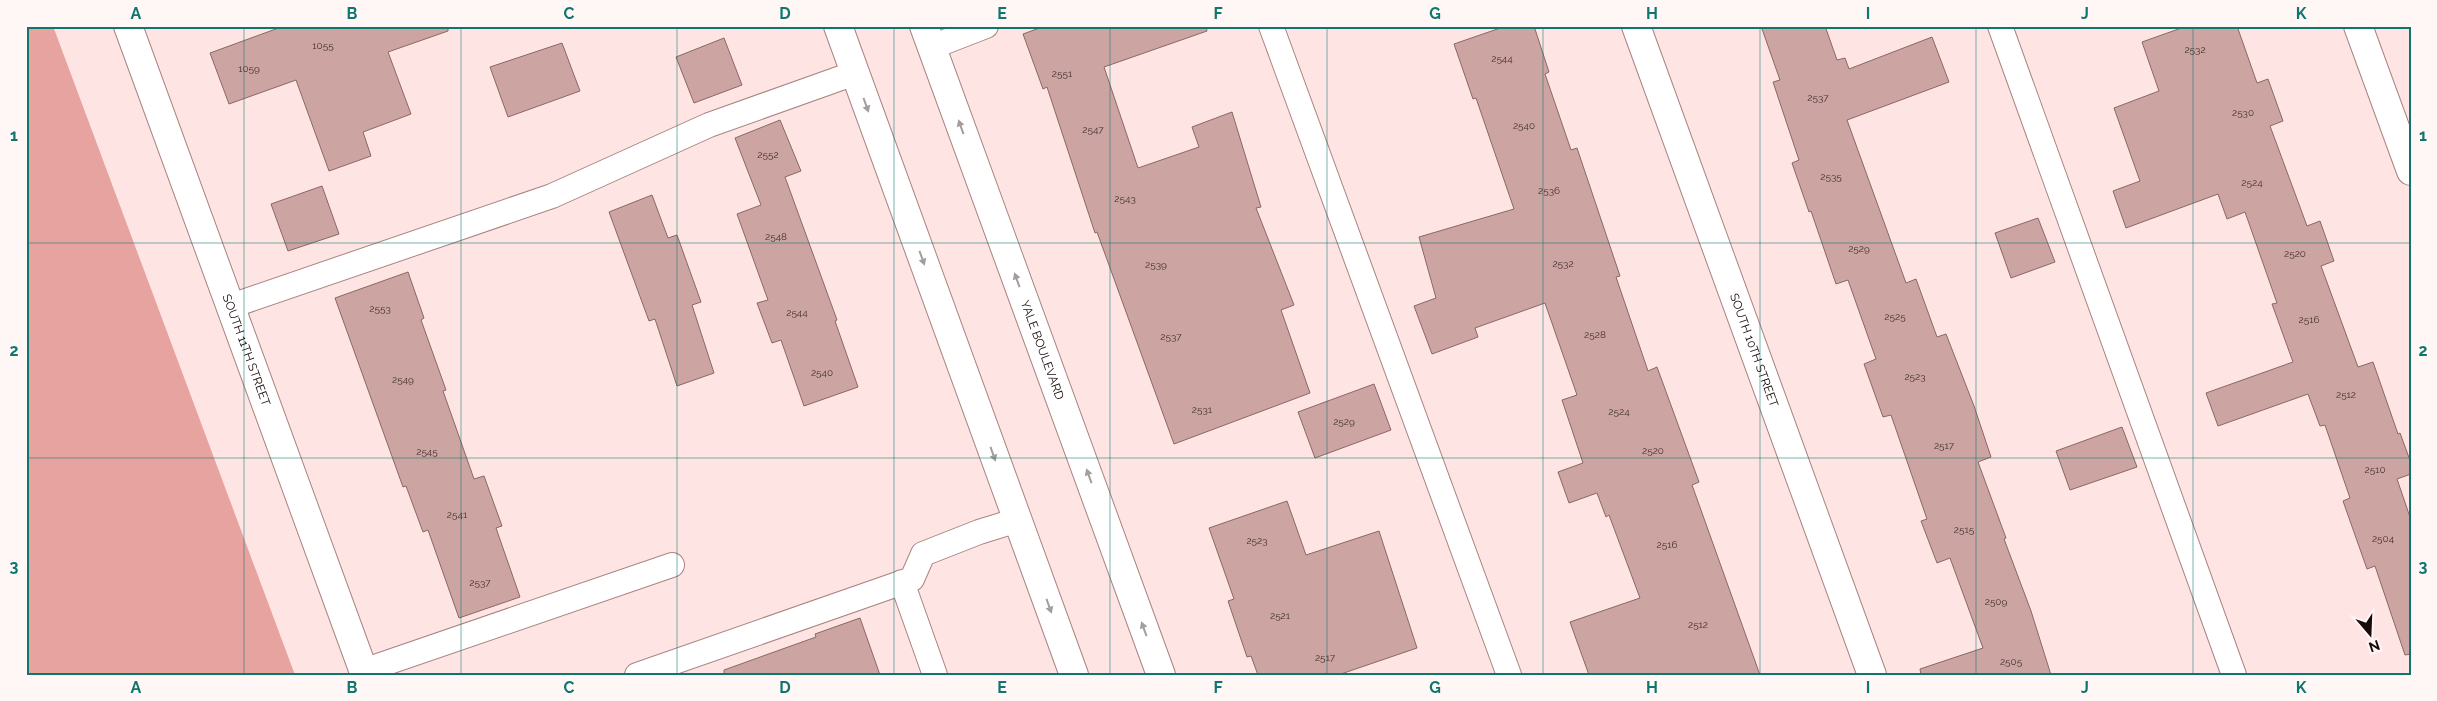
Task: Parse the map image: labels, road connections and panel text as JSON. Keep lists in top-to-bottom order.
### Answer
{
  "streets": {
    "street": ["SOUTH 11TH STREET", "YALE BOULEVARD", "SOUTH 10TH STREET"]
  },
  "house_numbers": [
    "1055",
    "2532",
    "2544",
    "1059",
    "2551",
    "2537",
    "2530",
    "2540",
    "2547",
    "2552",
    "2535",
    "2524",
    "2536",
    "2543",
    "2548",
    "2529",
    "2520",
    "2532",
    "2539",
    "2553",
    "2544",
    "2525",
    "2516",
    "2528",
    "2537",
    "2540",
    "2523",
    "2549",
    "2512",
    "2531",
    "2524",
    "2529",
    "2517",
    "2520",
    "2545",
    "2510",
    "2541",
    "2515",
    "2504",
    "2523",
    "2516",
    "2537",
    "2509",
    "2521",
    "2512",
    "2517",
    "2505"
  ],
  "north": "bottom",
  "grid": {
    "columns": [
      "A",
      "B",
      "C",
      "D",
      "E",
      "F",
      "G",
      "H",
      "I",
      "J",
      "K"
    ],
    "rows": ["1", "2", "3"]
  }
}
